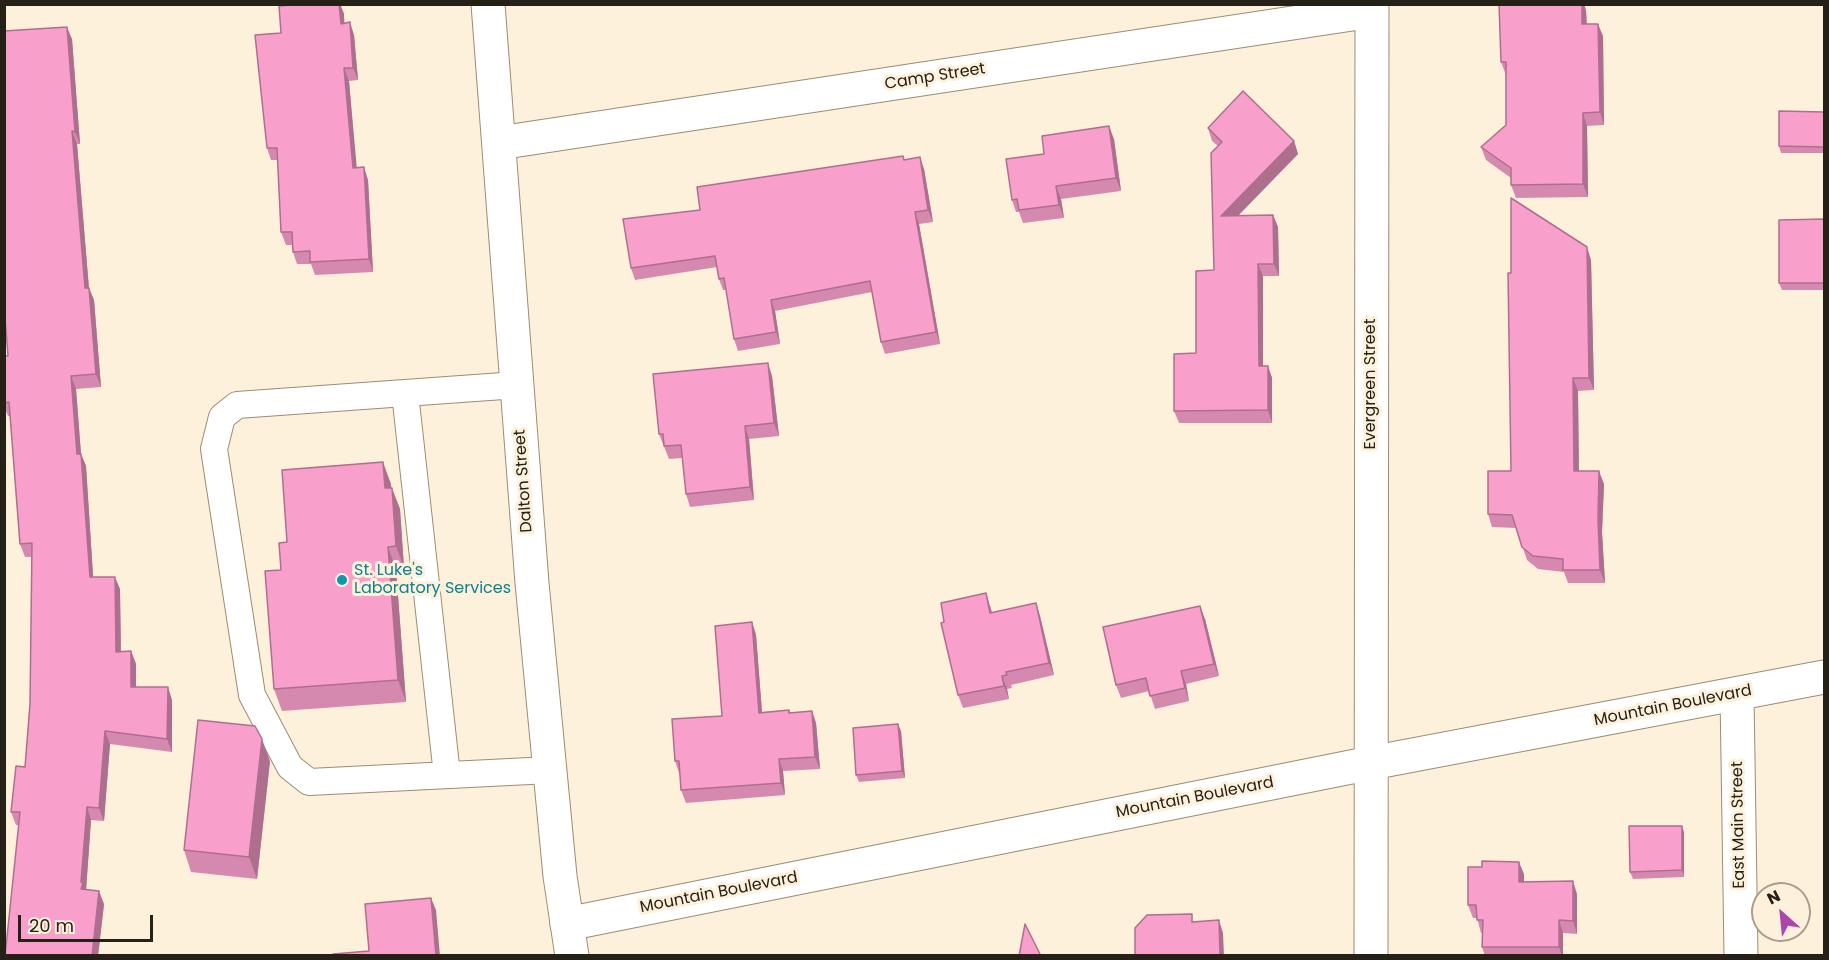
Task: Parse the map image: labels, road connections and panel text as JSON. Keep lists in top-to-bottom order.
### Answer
{
  "streets": {
    "street": [
      "Camp Street",
      "Evergreen Street",
      "Dalton Street",
      "Mountain Boulevard",
      "East Main Street"
    ]
  },
  "crossings": [
    ["Camp Street", "Evergreen Street"],
    ["Camp Street", "Dalton Street"],
    ["Evergreen Street", "Mountain Boulevard"],
    ["Dalton Street", "Mountain Boulevard"],
    ["Mountain Boulevard", "East Main Street"]
  ],
  "places": ["St. Luke's Laboratory Services"],
  "scale_bar": "20 m",
  "north": "top left"
}
